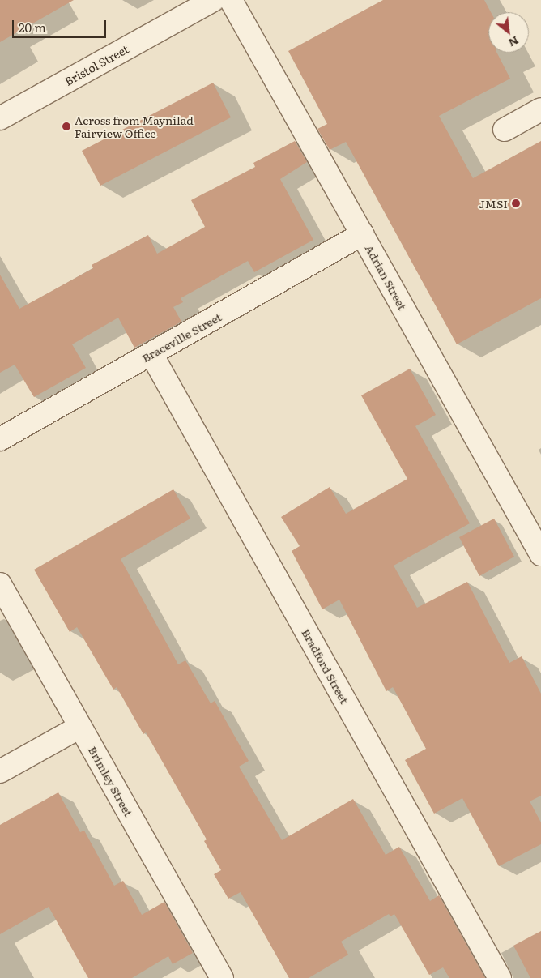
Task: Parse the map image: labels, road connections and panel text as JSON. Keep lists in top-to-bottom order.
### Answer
{
  "streets": {
    "street": [
      "Bristol Street",
      "Adrian Street",
      "Braceville Street",
      "Bradford Street",
      "Brimley Street"
    ]
  },
  "crossings": [
    ["Adrian Street", "Braceville Street"],
    ["Braceville Street", "Bradford Street"]
  ],
  "places": ["Across from Maynilad Fairview Office", "JMSI"],
  "scale_bar": "20 m",
  "north": "bottom right"
}
